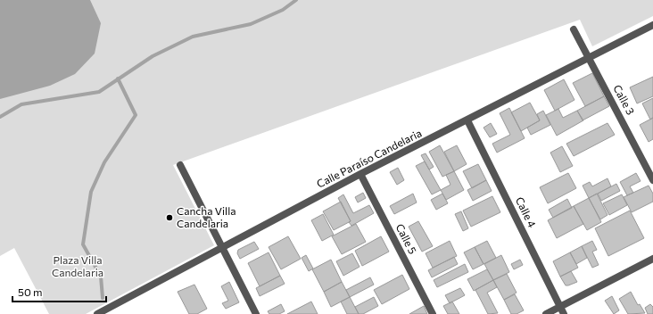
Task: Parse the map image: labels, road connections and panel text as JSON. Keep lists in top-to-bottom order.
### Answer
{
  "streets": {
    "street": [
      "Calle 3",
      "Calle Paraíso Candelaria",
      "Calle 4",
      "Calle 5"
    ]
  },
  "crossings": [
    ["Calle 3", "Calle Paraíso Candelaria"],
    ["Calle Paraíso Candelaria", "Calle 4"],
    ["Calle Paraíso Candelaria", "Calle 5"]
  ],
  "parks": ["Plaza Villa Candelaria"],
  "places": ["Cancha Villa Candelaria"],
  "scale_bar": "50 m"
}
